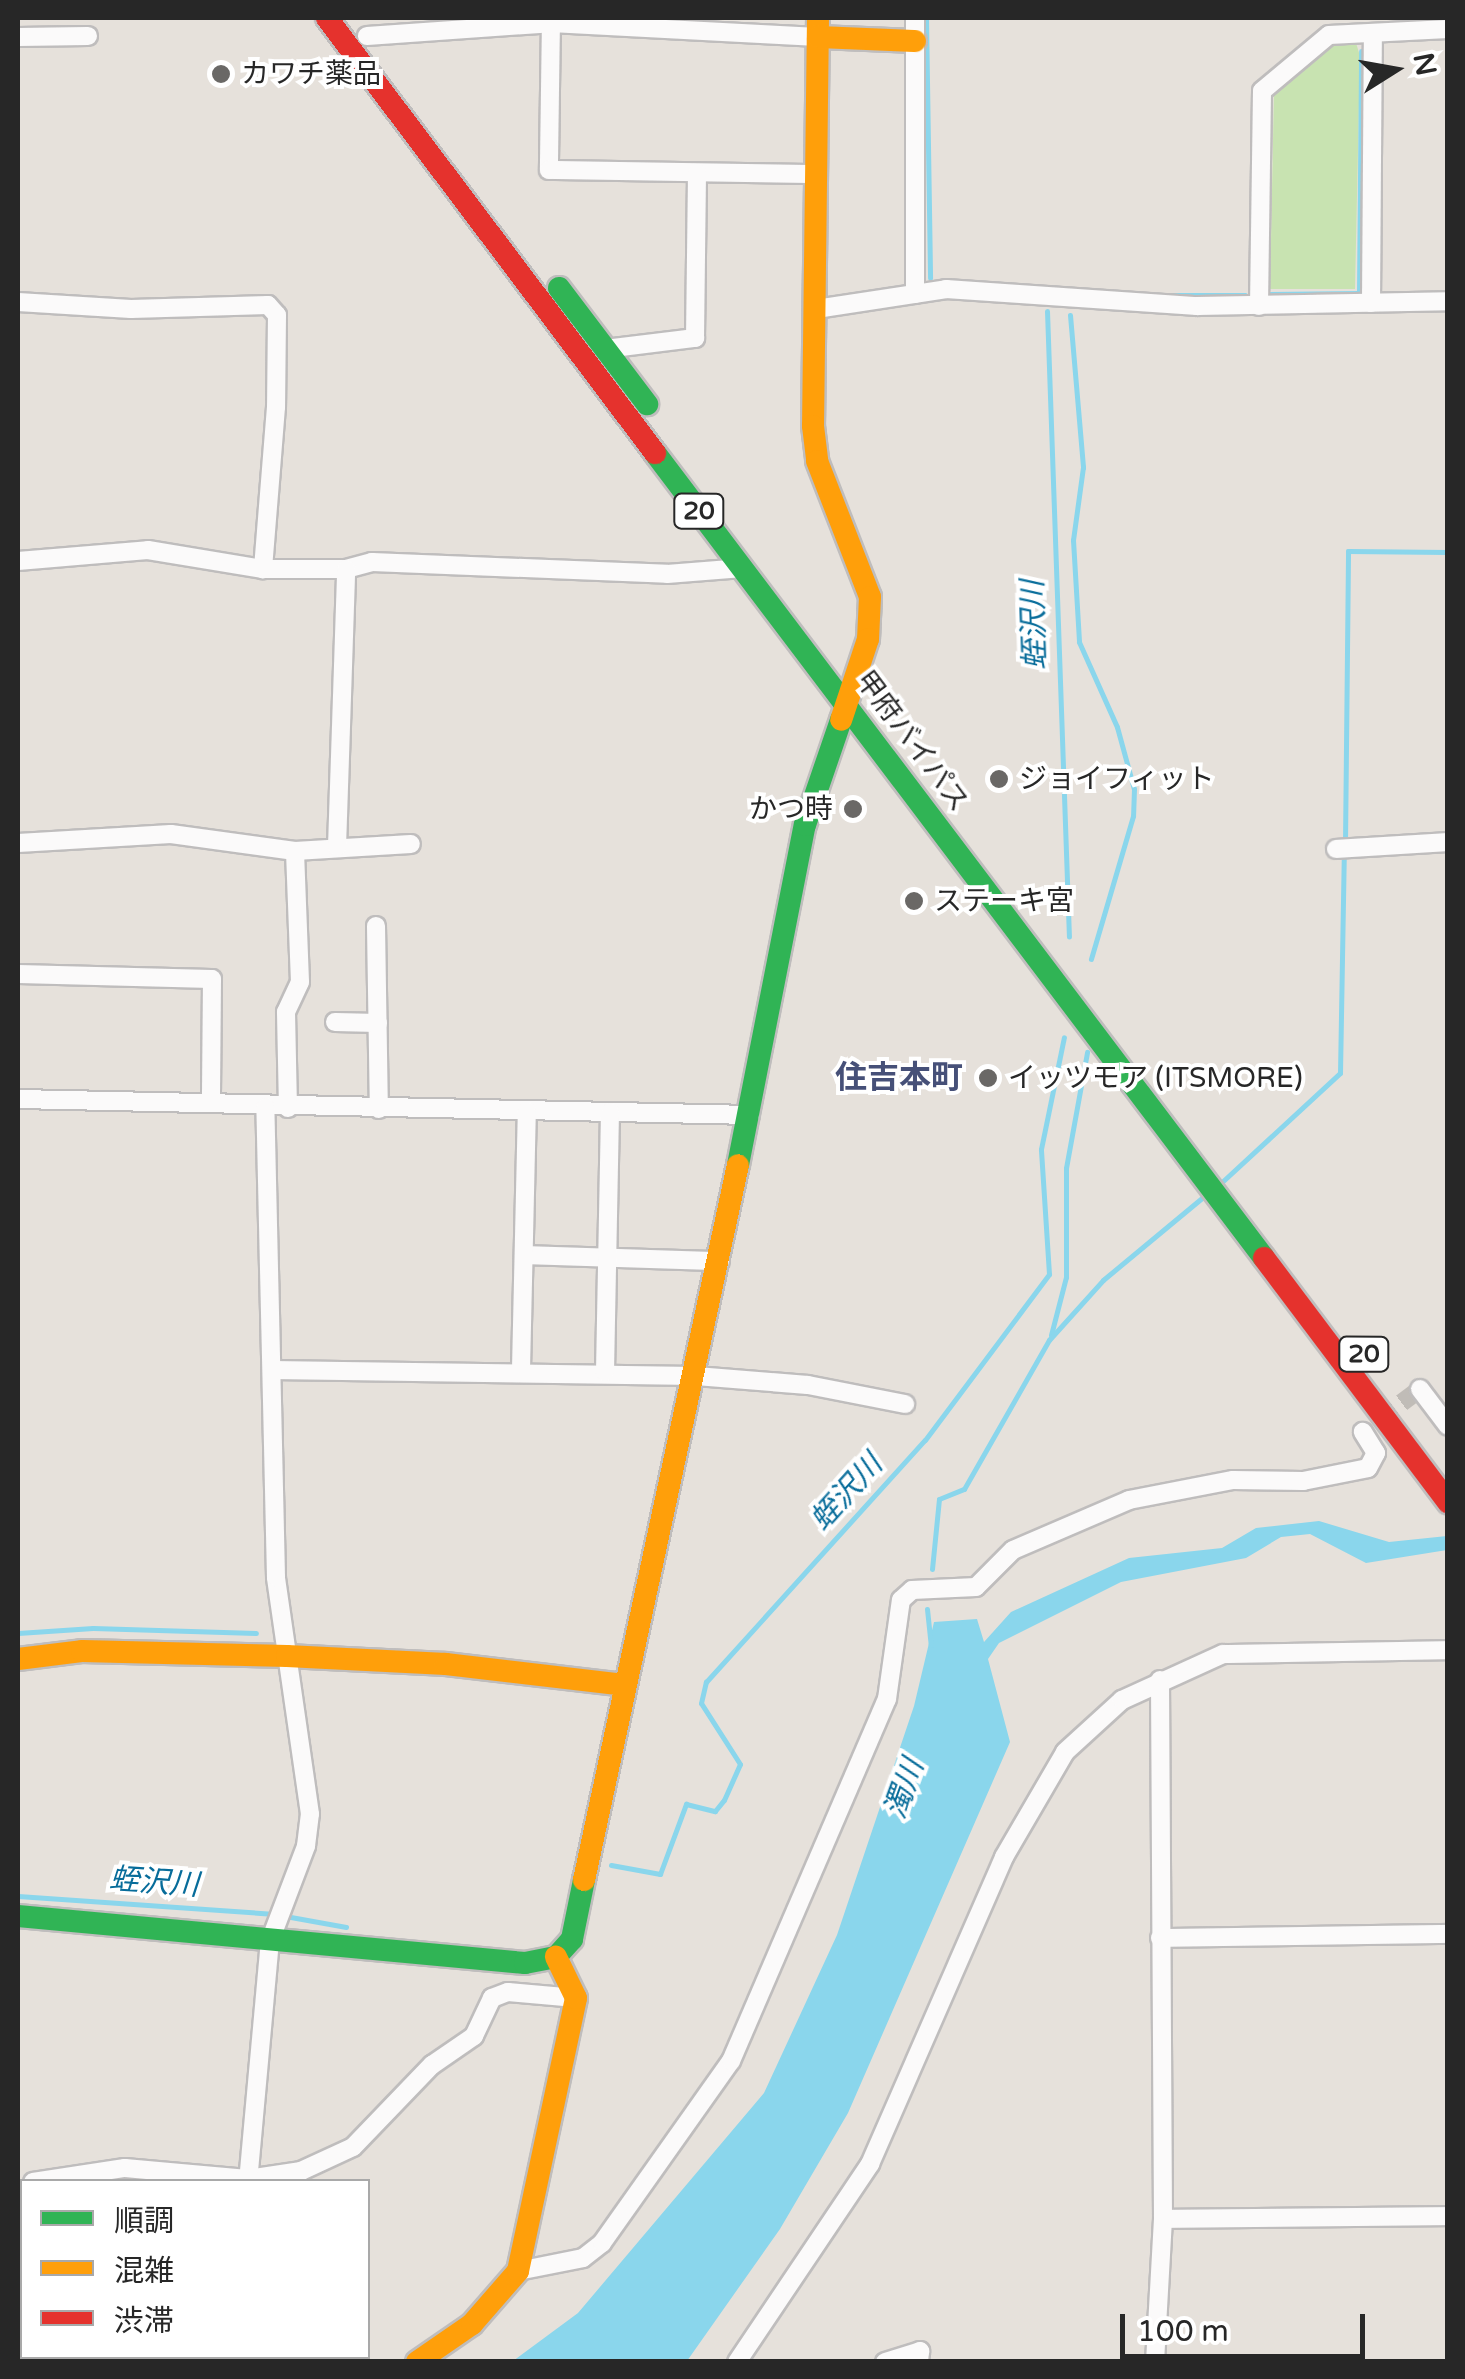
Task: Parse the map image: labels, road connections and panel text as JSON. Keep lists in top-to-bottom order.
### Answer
{
  "streets": {
    "main road": ["20", "甲府バイパス"]
  },
  "districts": ["住吉本町"],
  "water": ["蛭沢川", "濁川"],
  "places": [
    "カワチ薬品",
    "ジョイフィット",
    "かつ時",
    "ステーキ宮",
    "イッツモア (ITSMORE)"
  ],
  "legend": ["順調", "混雑", "渋滞"],
  "scale_bar": "100 m",
  "north": "right"
}
